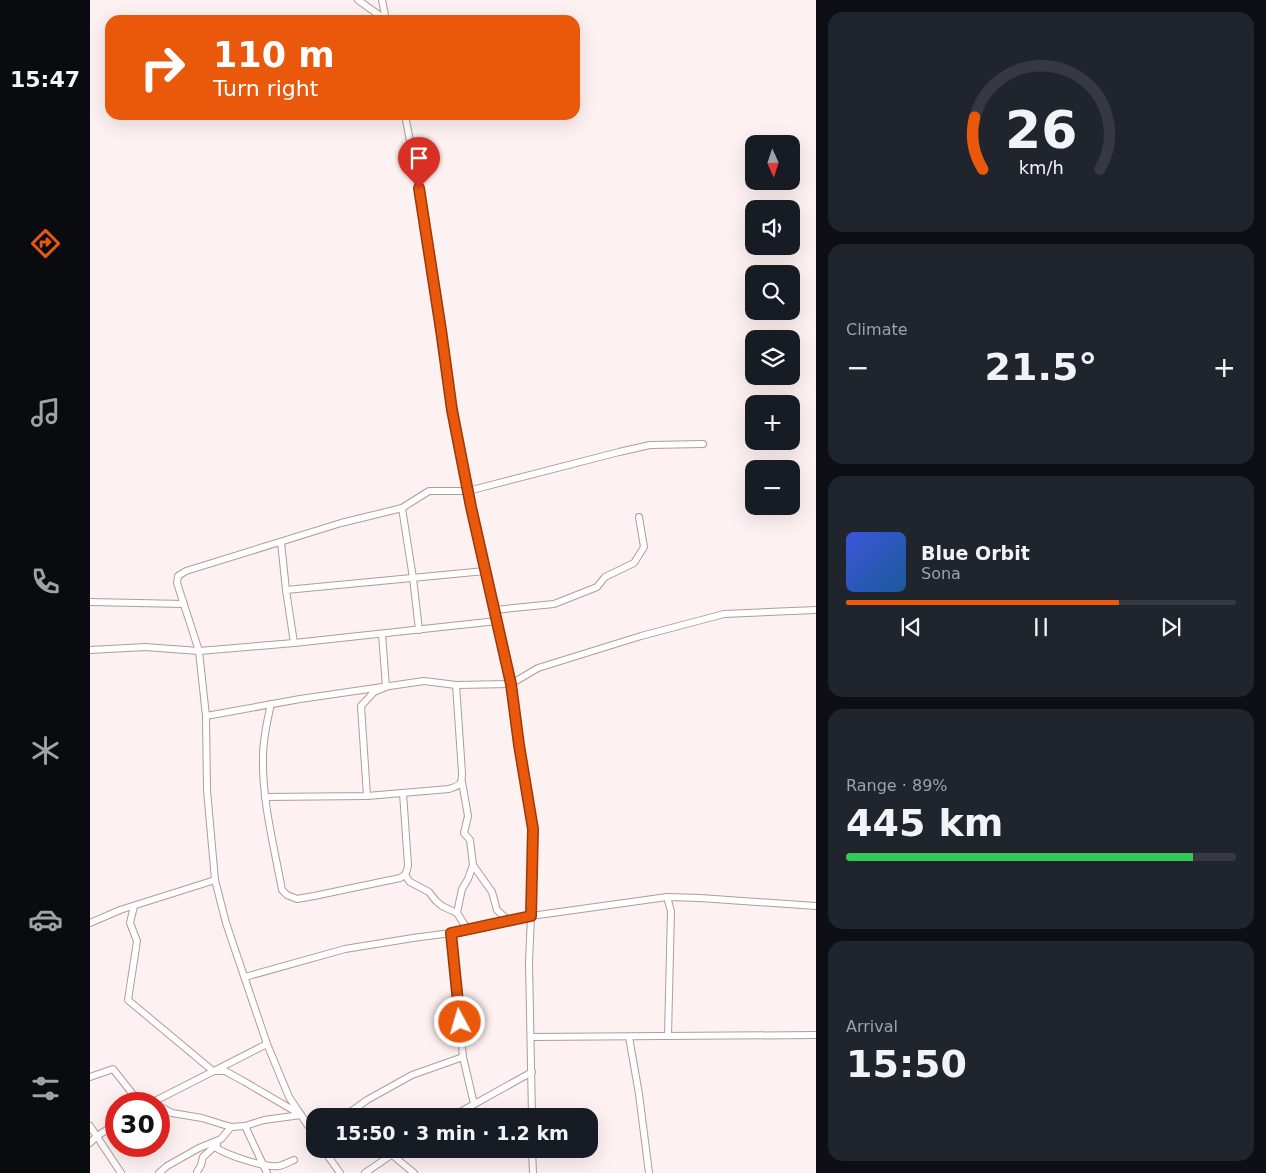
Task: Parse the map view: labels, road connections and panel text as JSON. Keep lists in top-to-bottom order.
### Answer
{
  "north": "bottom",
  "page": {
    "tabs": "15:47",
    "turn": ["110 m", "Turn right"],
    "map_buttons": ["+", "−"],
    "tile": [
      "Climate",
      ["Range · 89%", "445 km"],
      ["Arrival", "15:50"]
    ],
    "heat": ["−", "21.5°", "+"],
    "song": ["Blue Orbit", "Sona"],
    "limit": "30",
    "trip": "15:50 · 3 min · 1.2 km",
    "gauge": ["26", "km/h"]
  }
}
